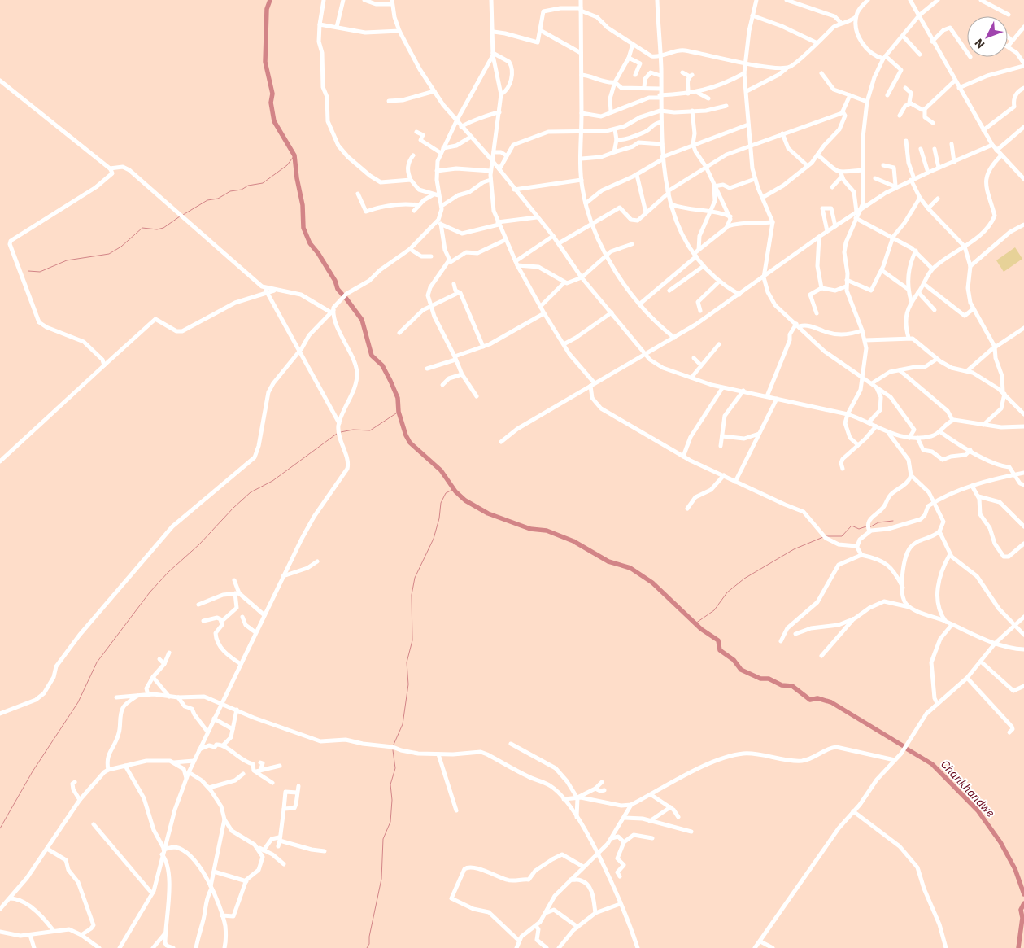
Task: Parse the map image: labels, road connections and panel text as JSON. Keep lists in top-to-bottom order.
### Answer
{
  "water": ["Chankhandwe"],
  "north": "bottom left"
}
